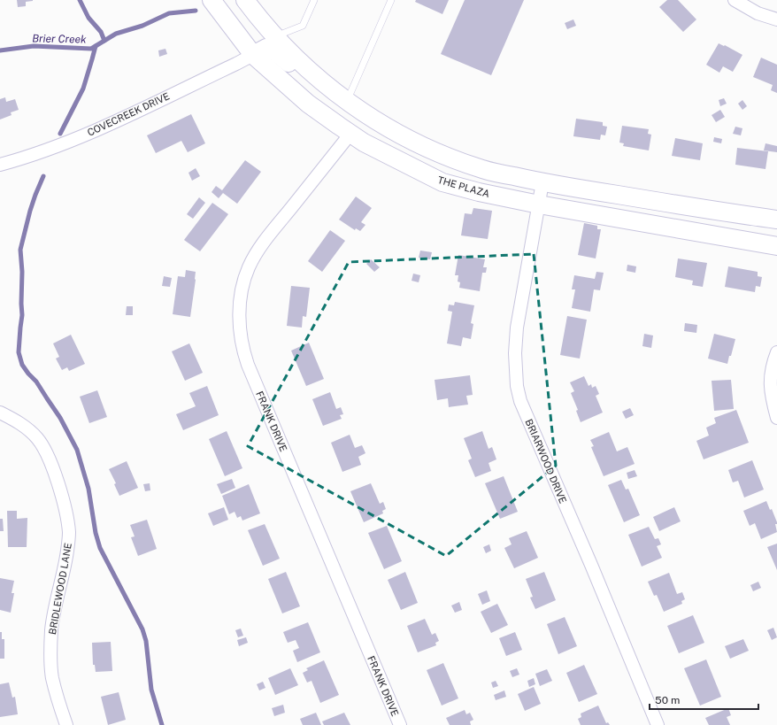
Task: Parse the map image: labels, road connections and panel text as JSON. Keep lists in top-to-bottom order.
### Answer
{
  "streets": {
    "main road": ["THE PLAZA"],
    "street": [
      "COVECREEK DRIVE",
      "FRANK DRIVE",
      "BRIARWOOD DRIVE",
      "BRIDLEWOOD LANE"
    ]
  },
  "crossings": [
    ["COVECREEK DRIVE", "THE PLAZA"],
    ["THE PLAZA", "FRANK DRIVE"],
    ["THE PLAZA", "BRIARWOOD DRIVE"]
  ],
  "water": ["Brier Creek"],
  "scale_bar": "50 m"
}
